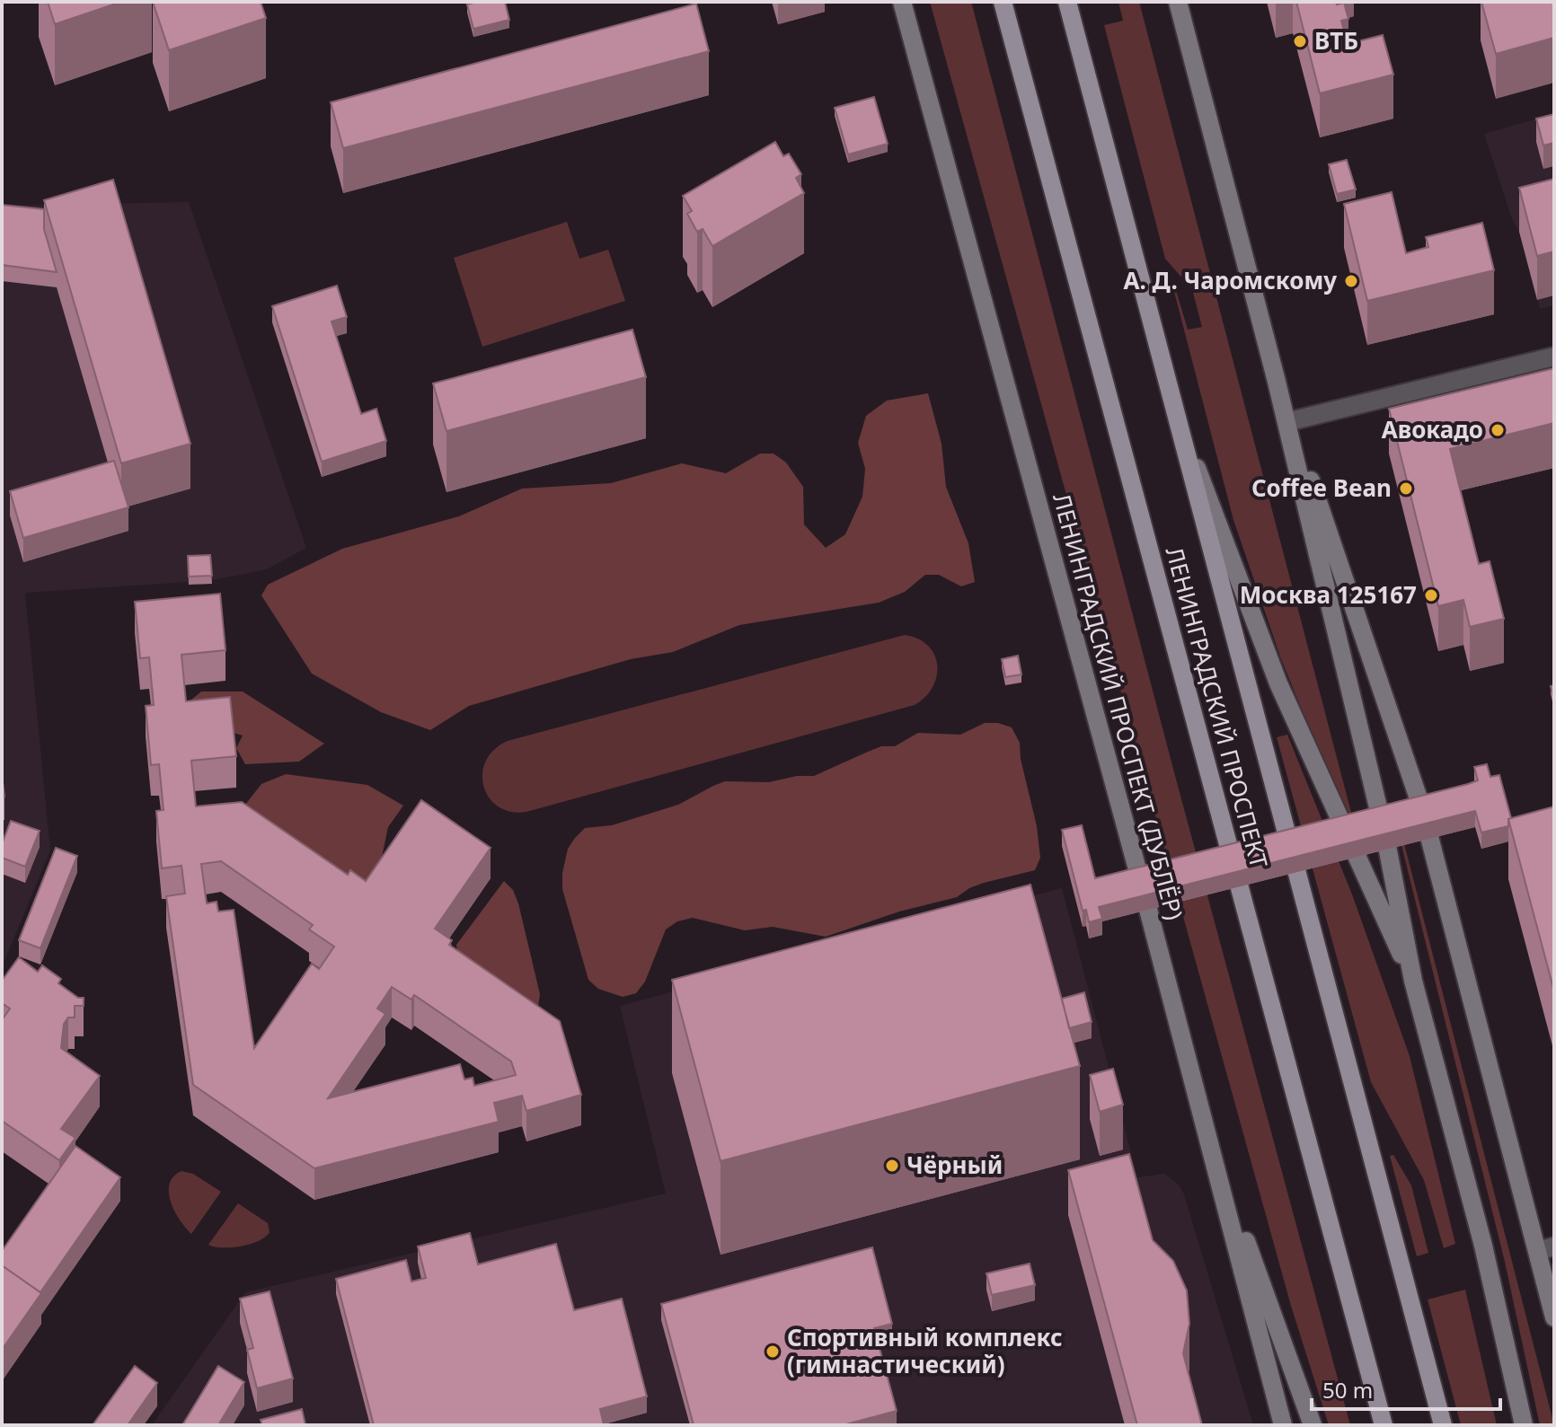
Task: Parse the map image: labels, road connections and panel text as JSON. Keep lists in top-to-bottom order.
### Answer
{
  "streets": {
    "main road": ["ЛЕНИНГРАДСКИЙ ПРОСПЕКТ (ДУБЛЁР)", "ЛЕНИНГРАДСКИЙ ПРОСПЕКТ"]
  },
  "places": [
    "ВТБ",
    "А. Д. Чаромскому",
    "Авокадо",
    "Coffee Bean",
    "Москва 125167",
    "Чёрный",
    "Спортивный комплекс (гимнастический)"
  ],
  "scale_bar": "50 m"
}
